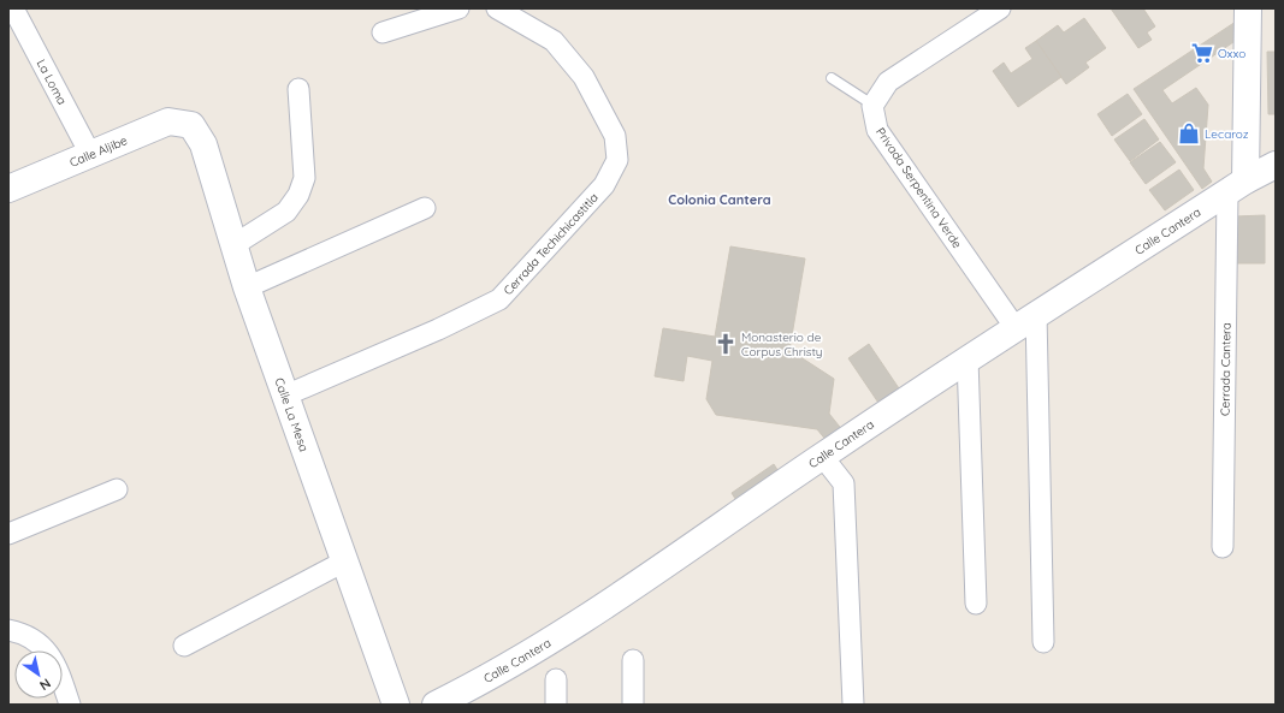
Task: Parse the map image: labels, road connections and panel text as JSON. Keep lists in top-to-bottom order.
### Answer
{
  "streets": {
    "street": [
      "La Loma",
      "Calle Aljibe",
      "Privada Serpentina Verde",
      "Calle Cantera",
      "Cerrada Techichicastitla",
      "Cerrada Cantera",
      "Calle La Mesa"
    ]
  },
  "crossings": [
    ["La Loma", "Calle Aljibe"],
    ["Calle Aljibe", "Calle La Mesa"],
    ["Privada Serpentina Verde", "Calle Cantera"],
    ["Calle Cantera", "Cerrada Cantera"],
    ["Cerrada Techichicastitla", "Calle La Mesa"]
  ],
  "districts": ["Colonia Cantera"],
  "places": {
    "supermarket": ["Oxxo"],
    "shop": ["Lecaroz"],
    "church": ["Monasterio de Corpus Christy"]
  },
  "north": "bottom right"
}
